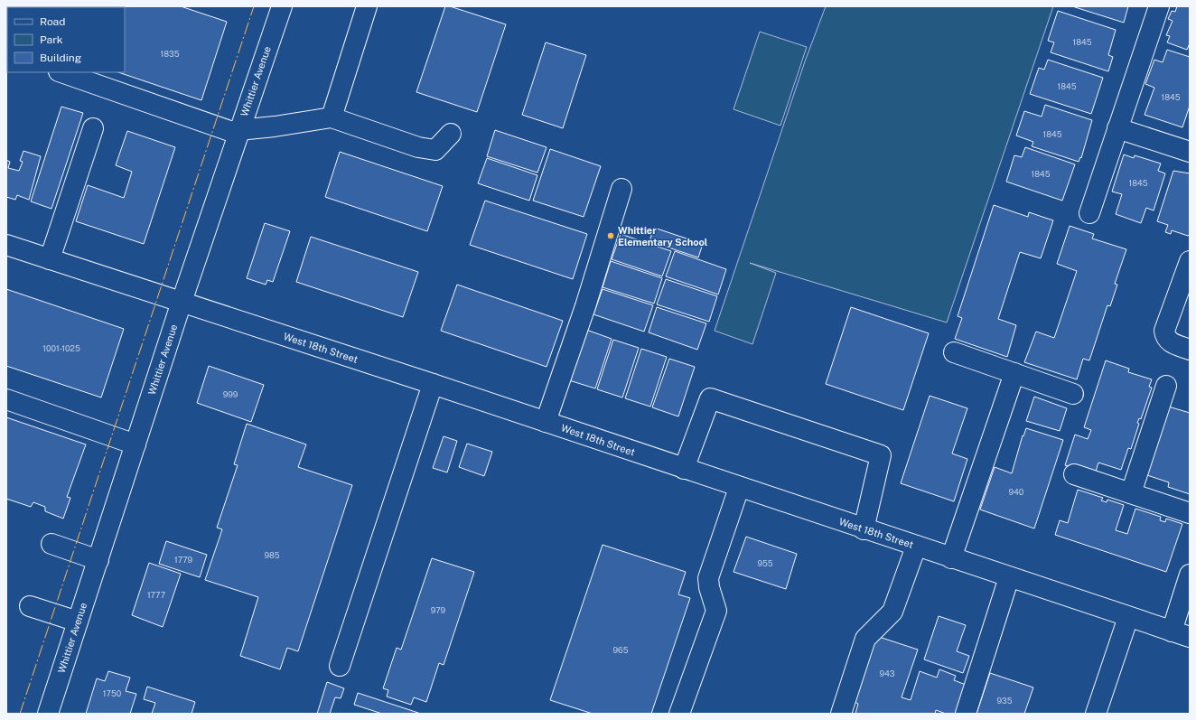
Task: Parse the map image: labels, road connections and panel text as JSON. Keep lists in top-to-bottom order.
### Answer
{
  "streets": {
    "street": ["Whittier Avenue", "West 18th Street"]
  },
  "crossings": [
    ["Whittier Avenue", "West 18th Street"]
  ],
  "places": ["Whittier Elementary School"],
  "house_numbers": [
    "1845",
    "1835",
    "1845",
    "1845",
    "1845",
    "1845",
    "1845",
    "1001-1025",
    "999",
    "940",
    "985",
    "1779",
    "955",
    "1777",
    "979",
    "965",
    "943",
    "1750",
    "935"
  ],
  "legend": ["Road", "Park", "Building"]
}
